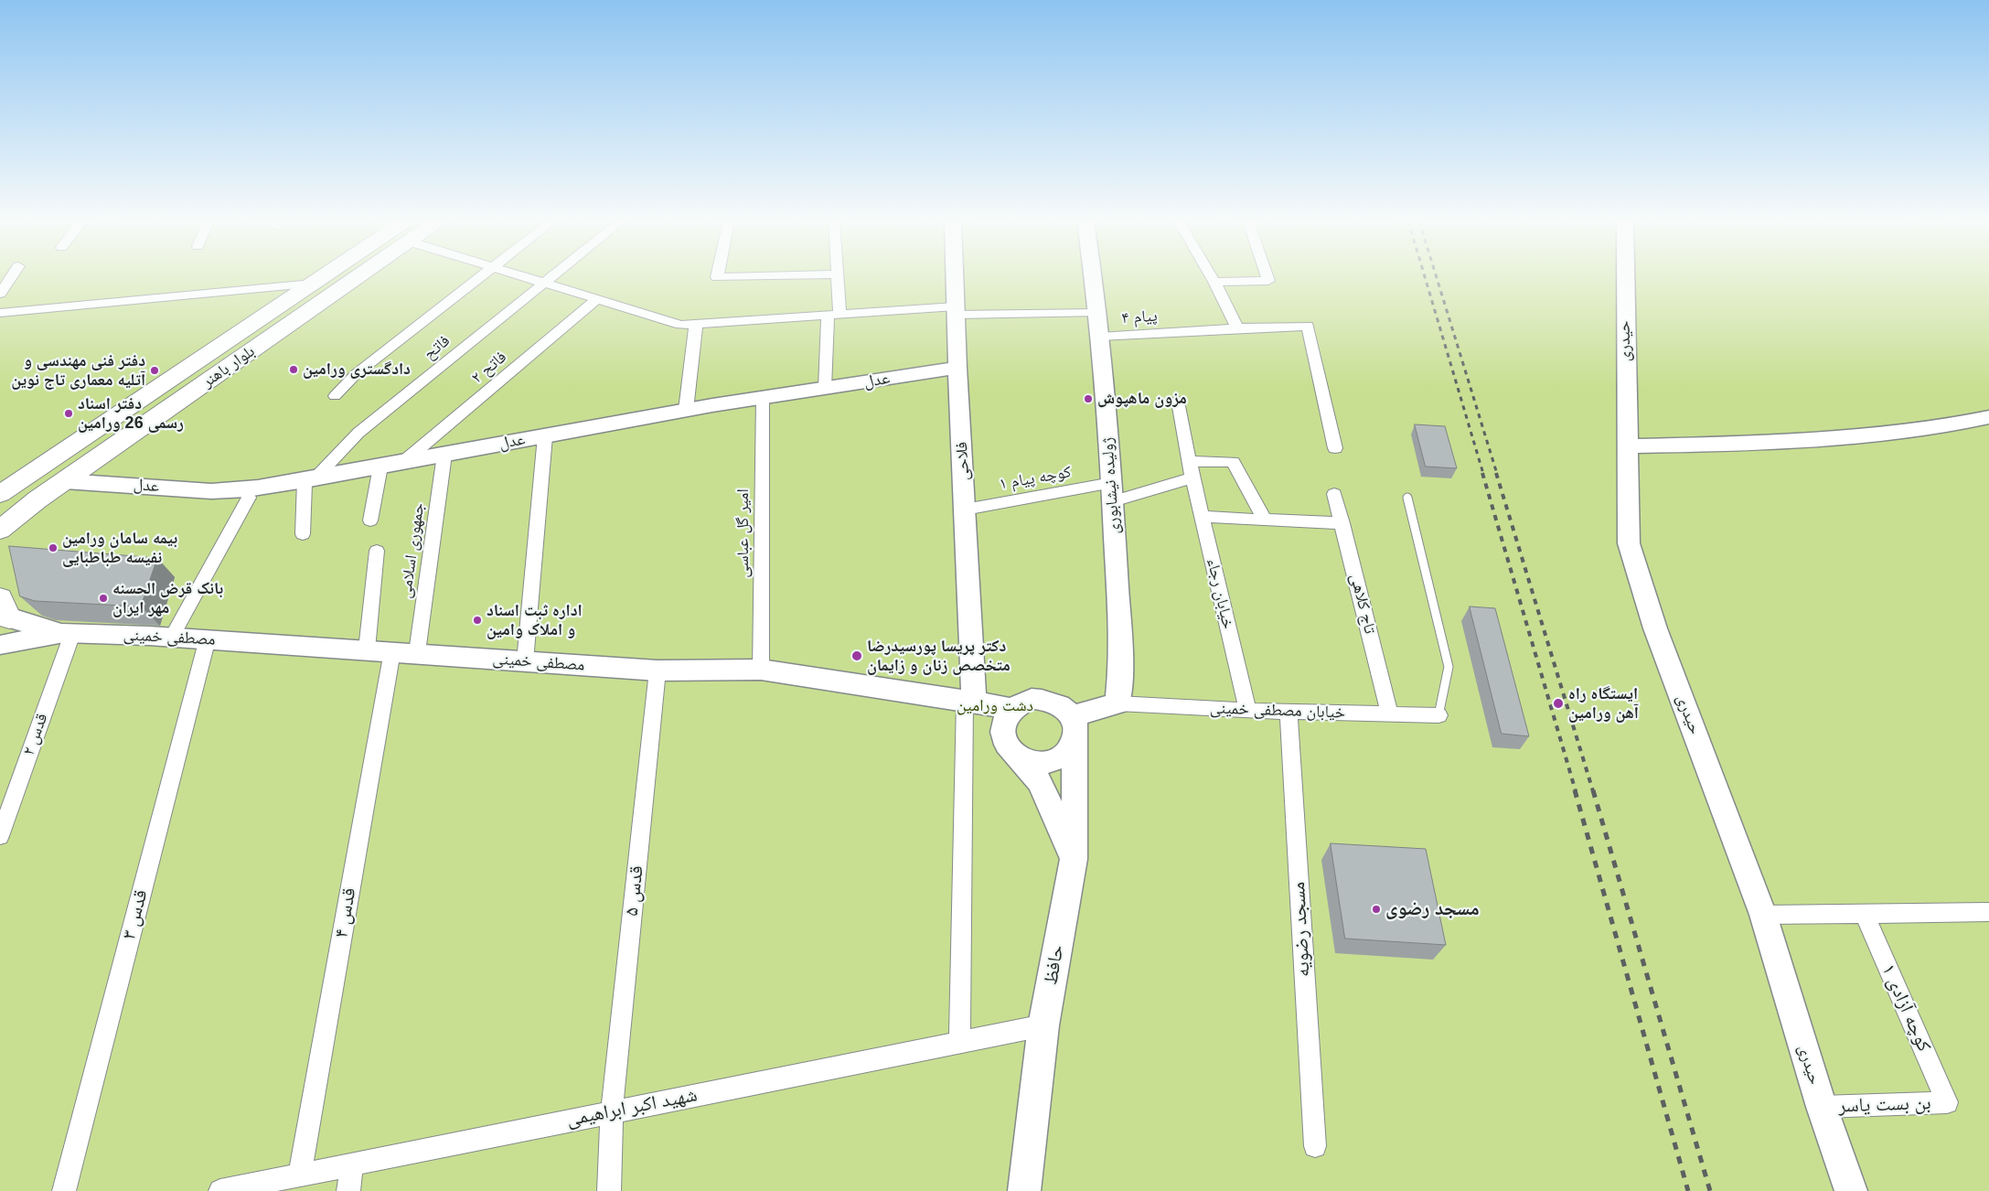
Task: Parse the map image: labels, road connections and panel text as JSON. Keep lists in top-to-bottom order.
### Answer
{
  "streets": {
    "main road": [
      "حیدری",
      "بلوار باهنر",
      "عدل",
      "فلاحی",
      "ژولیده نیشابوری",
      "مصطفی خمینی",
      "حافظ"
    ],
    "street": [
      "پیام ۴",
      "فاتح",
      "فاتح ۲",
      "کوچه پیام ۱",
      "امیر گل عباسی",
      "جمهوری اسلامی",
      "خیابان رجاء",
      "تاج کلاهی",
      "خیابان مصطفی خمینی",
      "قدس ۲",
      "قدس ۵",
      "قدس ۴",
      "قدس ۳",
      "مسجد رضویه",
      "کوچه آزادی ۱",
      "بن بست یاسر",
      "شهید اکبر ابراهیمی"
    ]
  },
  "crossings": [
    ["پیام ۴", "ژولیده نیشابوری"],
    ["حیدری", "بن بست یاسر"],
    ["فاتح", "عدل"],
    ["بلوار باهنر", "عدل"],
    ["فاتح ۲", "عدل"],
    ["عدل", "فلاحی"],
    ["عدل", "امیر گل عباسی"],
    ["عدل", "جمهوری اسلامی"],
    ["فلاحی", "کوچه پیام ۱"],
    ["فلاحی", "مصطفی خمینی"],
    ["کوچه پیام ۱", "ژولیده نیشابوری"],
    ["کوچه پیام ۱", "خیابان رجاء"],
    ["ژولیده نیشابوری", "خیابان مصطفی خمینی"],
    ["امیر گل عباسی", "مصطفی خمینی"],
    ["جمهوری اسلامی", "مصطفی خمینی"],
    ["خیابان رجاء", "خیابان مصطفی خمینی"],
    ["تاج کلاهی", "خیابان مصطفی خمینی"],
    ["مصطفی خمینی", "قدس ۲"],
    ["مصطفی خمینی", "قدس ۵"],
    ["مصطفی خمینی", "قدس ۴"],
    ["مصطفی خمینی", "قدس ۳"],
    ["مصطفی خمینی", "حافظ"],
    ["خیابان مصطفی خمینی", "مسجد رضویه"],
    ["قدس ۵", "شهید اکبر ابراهیمی"],
    ["قدس ۴", "شهید اکبر ابراهیمی"],
    ["حافظ", "شهید اکبر ابراهیمی"],
    ["کوچه آزادی ۱", "بن بست یاسر"]
  ],
  "parks": ["دشت ورامین"],
  "places": [
    "دادگستری ورامین",
    "دفتر فنی مهندسی و آتلیه معماری تاج نوین",
    "مزون ماهپوش",
    "دفتر اسناد رسمی 26 ورامین",
    "بیمه سامان ورامین نفیسه طباطبایی",
    "بانک قرض الحسنه مهر ایران",
    "اداره ثبت اسناد و املاک وامین",
    "دکتر پریسا پورسیدرضا متخصص زنان و زایمان",
    "ایستگاه راه آهن ورامین",
    "مسجد رضوی"
  ]
}
